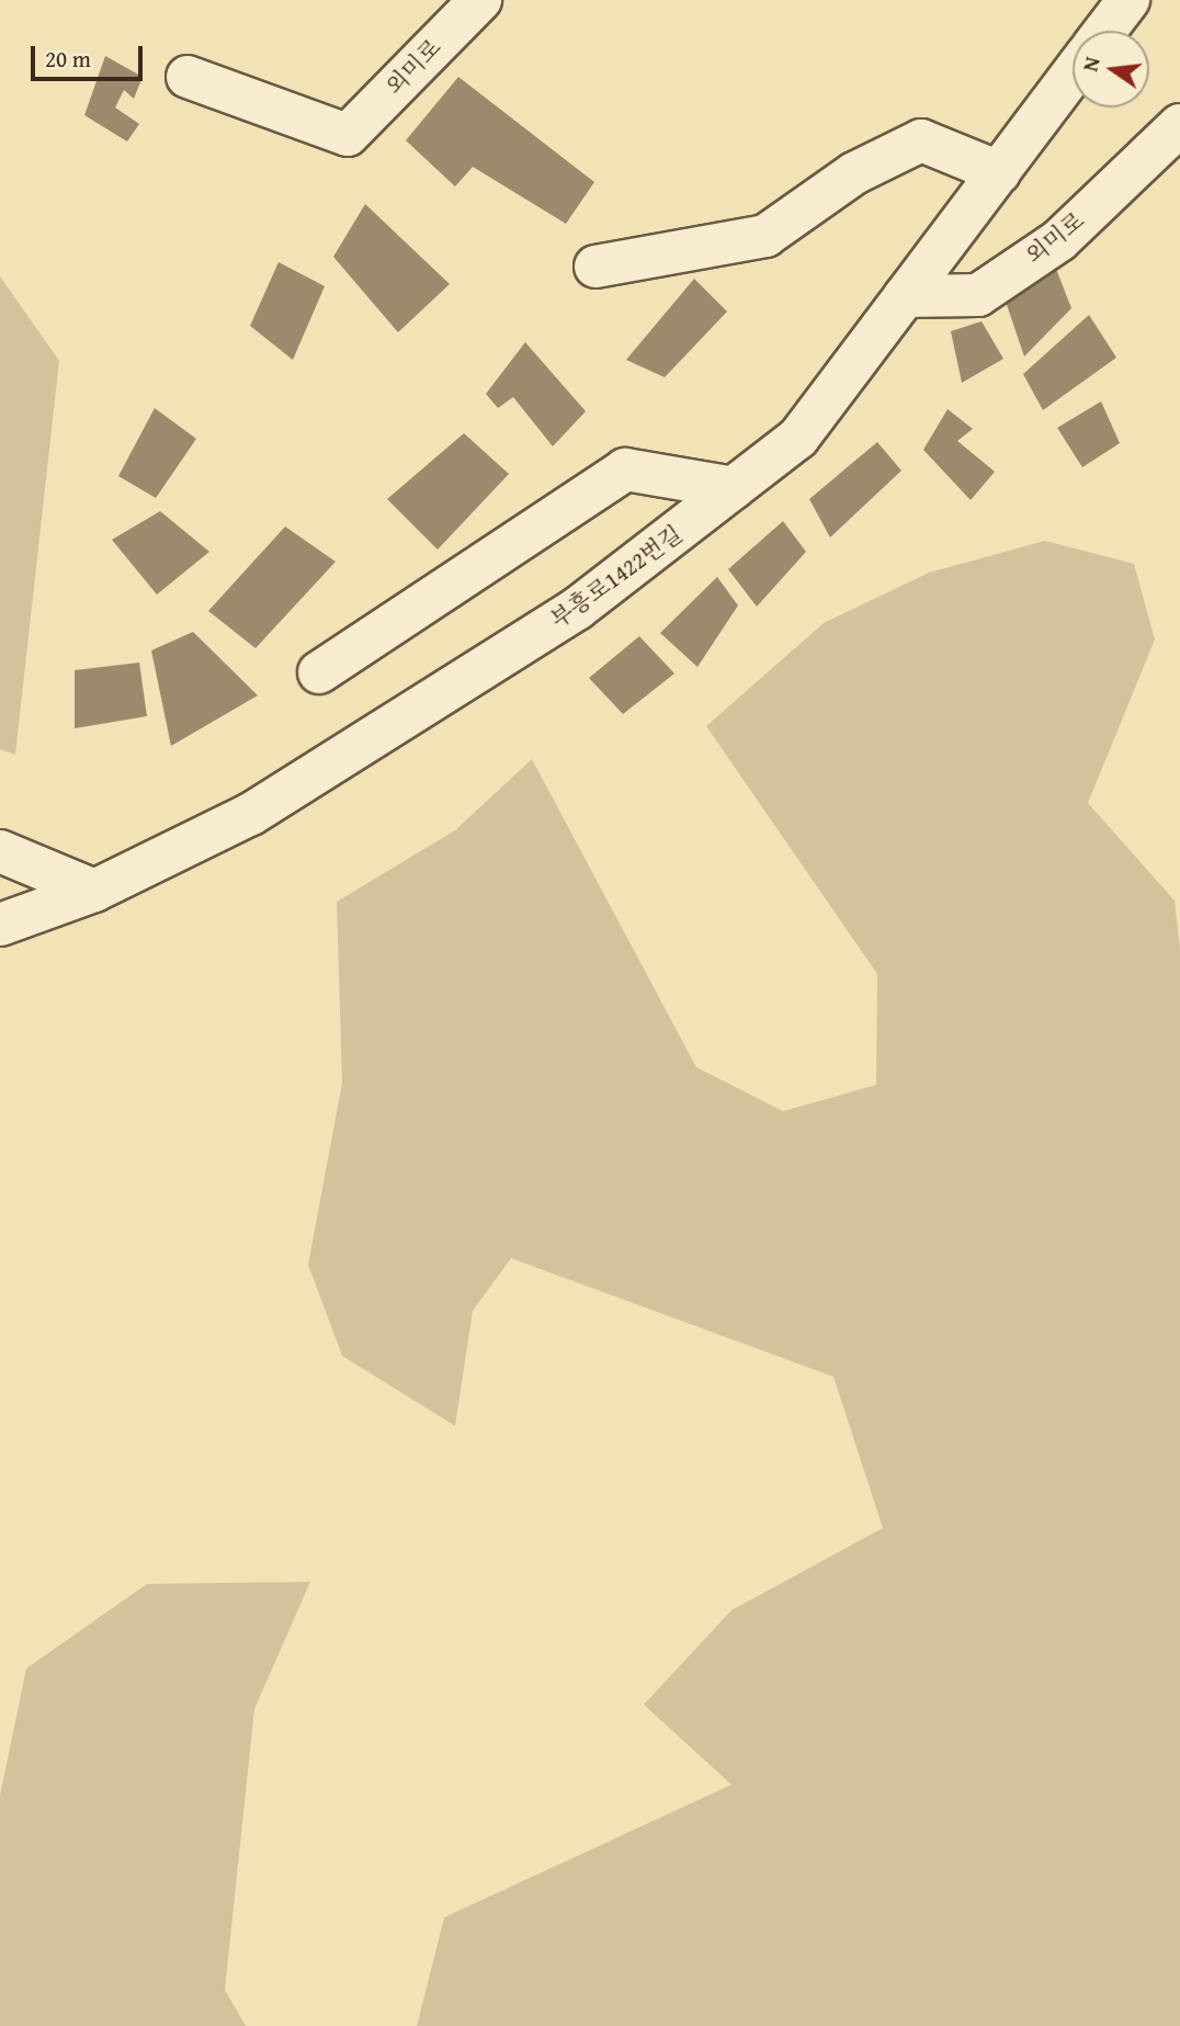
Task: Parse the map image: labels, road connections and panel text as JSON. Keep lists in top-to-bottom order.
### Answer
{
  "streets": {
    "street": ["외미로", "부흥로1422번길"]
  },
  "crossings": [
    ["외미로", "부흥로1422번길"]
  ],
  "scale_bar": "20 m",
  "north": "left"
}
